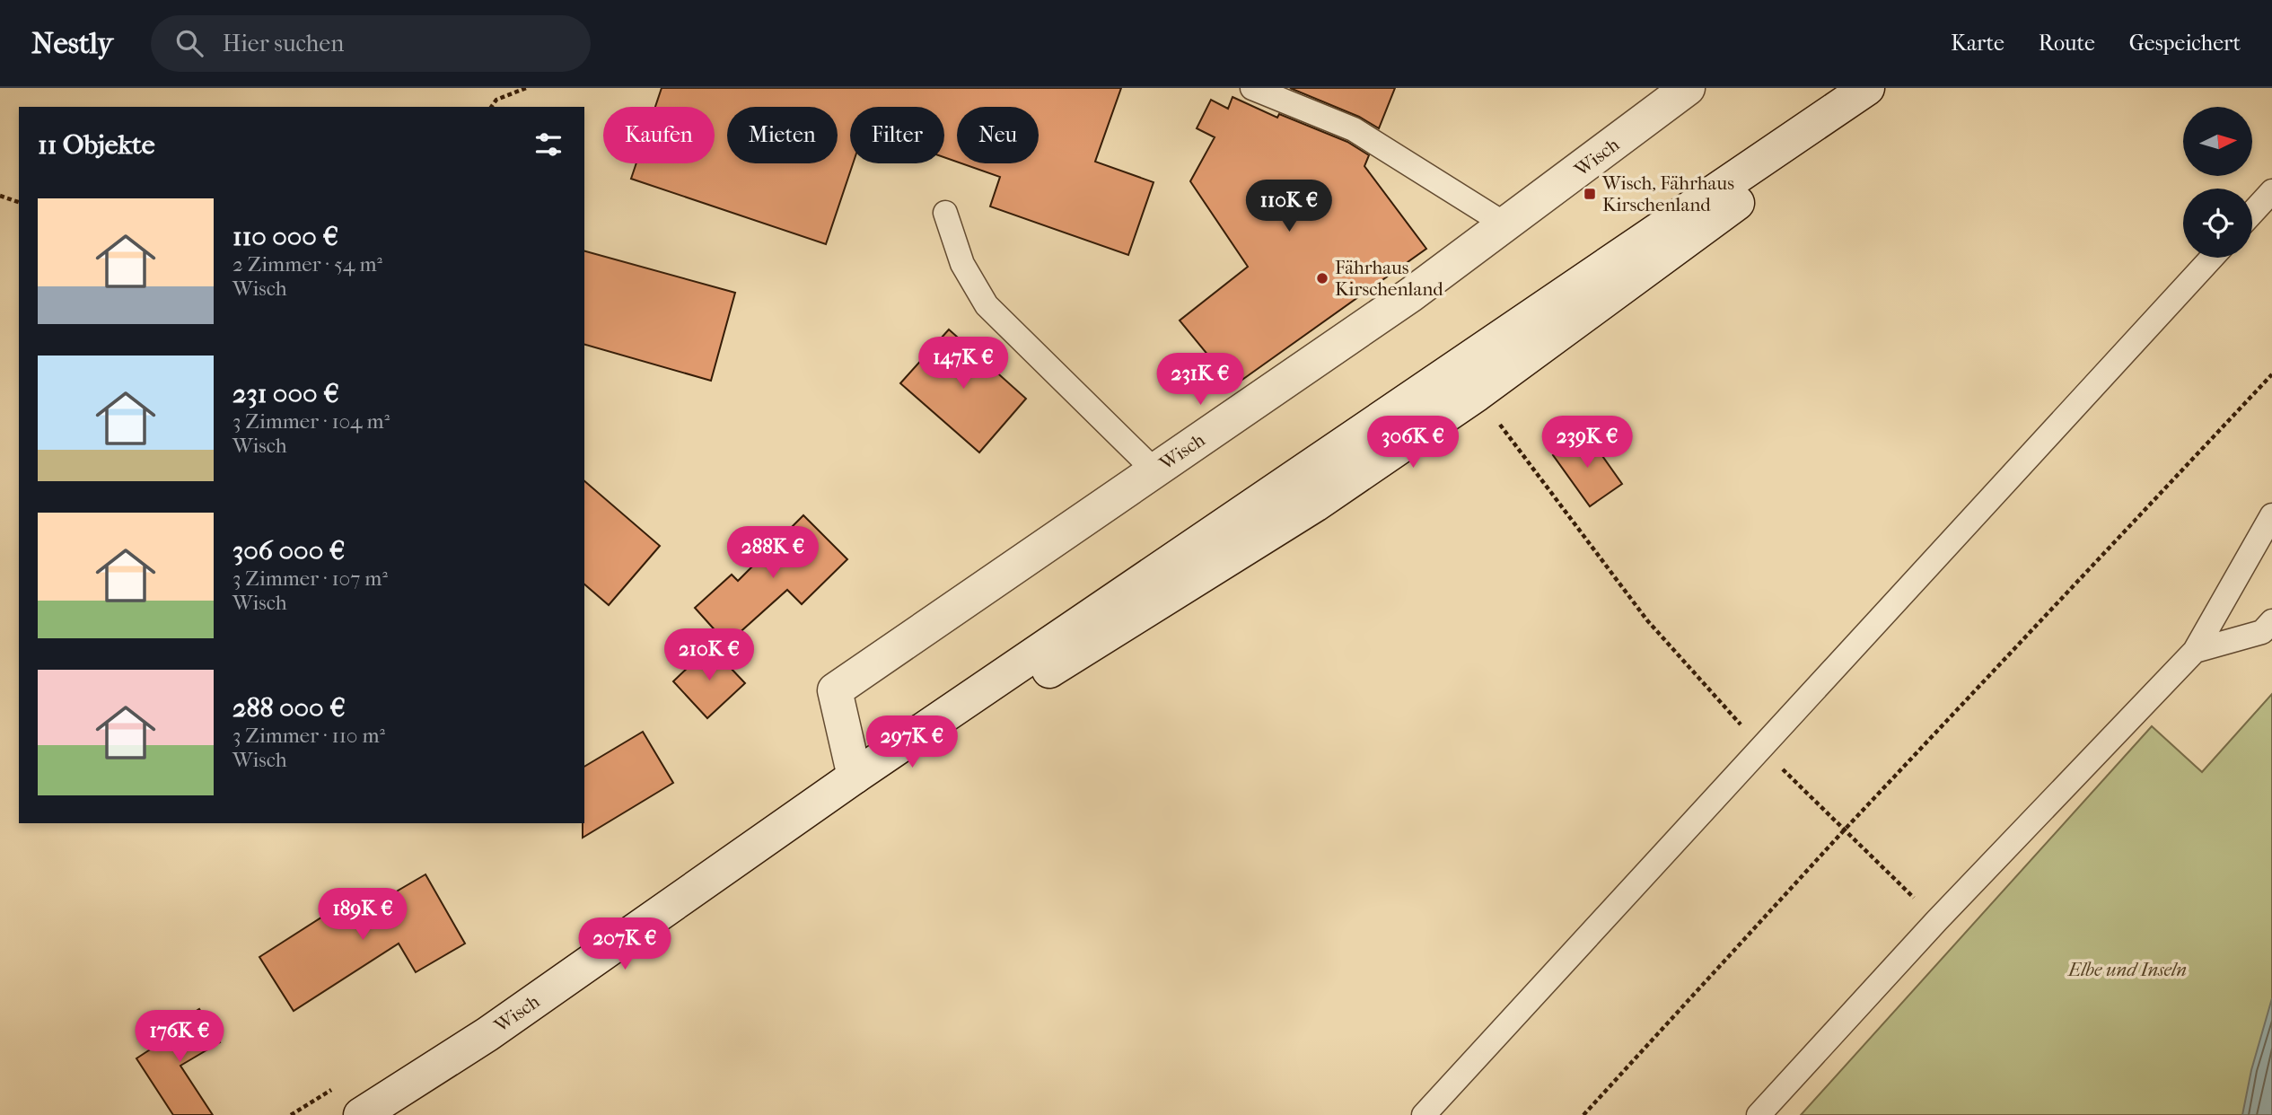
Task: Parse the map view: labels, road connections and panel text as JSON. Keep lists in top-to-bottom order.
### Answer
{
  "streets": {
    "street": ["Wisch"]
  },
  "parks": ["Elbe und Inseln"],
  "places": {
    "transit": ["Wisch, Fährhaus Kirschenland"],
    "other": ["Fährhaus Kirschenland"]
  },
  "north": "right",
  "page": {
    "header": "Nestly",
    "search": "Hier suchen",
    "nav": ["Karte", "Route", "Gespeichert"],
    "chip": [
      "Kaufen",
      "Mieten",
      "Filter",
      "Neu"
    ],
    "heading": "11 Objekte",
    "price": [
      "110K €",
      "147K €",
      "231K €",
      "306K €",
      "239K €",
      "288K €",
      "210K €",
      "297K €",
      "189K €",
      "207K €",
      "176K €"
    ],
    "list": [
      {
        "name": "110 000 €",
        "note": "2 Zimmer · 54 m² · Wisch"
      },
      {
        "name": "231 000 €",
        "note": "3 Zimmer · 104 m² · Wisch"
      },
      {
        "name": "306 000 €",
        "note": "3 Zimmer · 107 m² · Wisch"
      },
      {
        "name": "288 000 €",
        "note": "3 Zimmer · 110 m² · Wisch"
      }
    ]
  }
}
